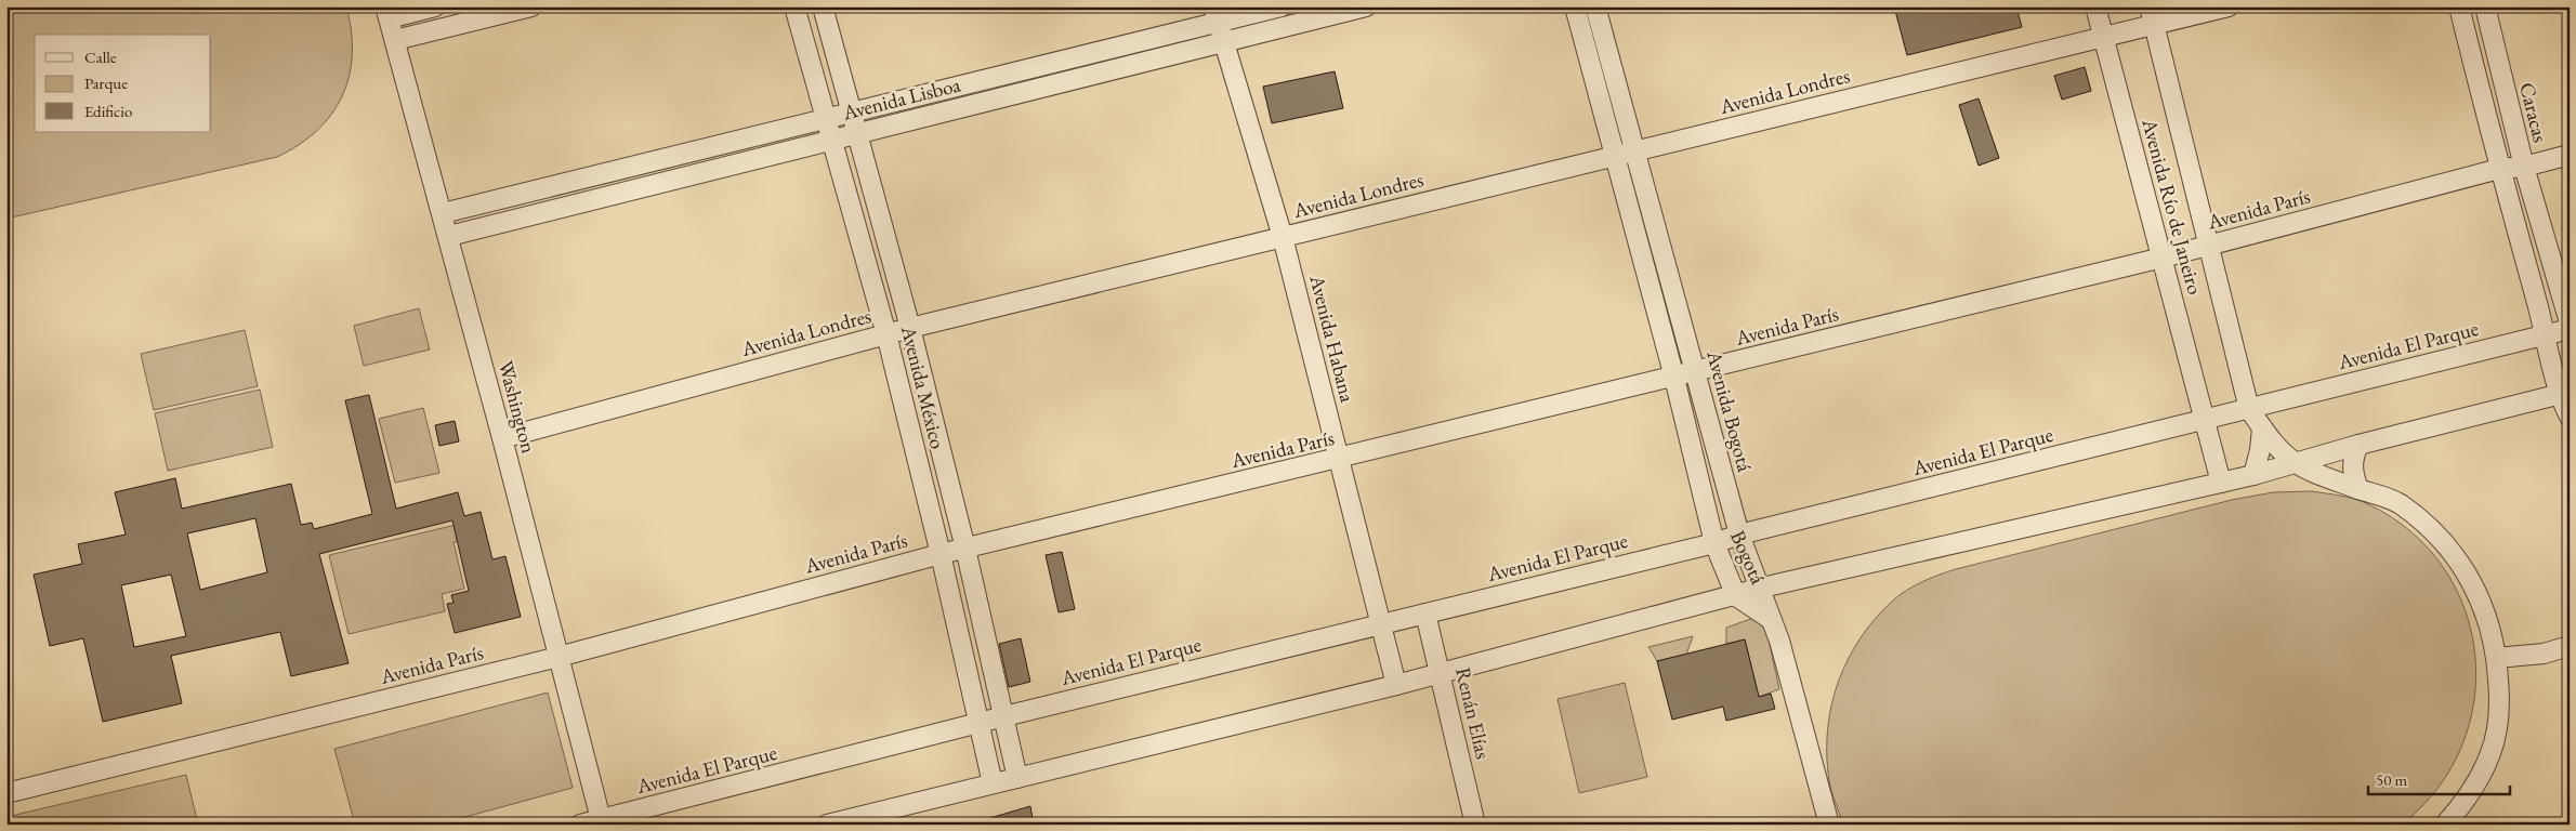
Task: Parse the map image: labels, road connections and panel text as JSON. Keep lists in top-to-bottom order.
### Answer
{
  "streets": {
    "street": [
      "Avenida Londres",
      "Avenida Lisboa",
      "Caracas",
      "Avenida Río de Janeiro",
      "Avenida París",
      "Avenida Habana",
      "Avenida El Parque",
      "Avenida México",
      "Washington",
      "Avenida Bogotá",
      "Bogotá",
      "Renán Elías"
    ]
  },
  "crossings": [
    ["Avenida Londres", "Avenida Río de Janeiro"],
    ["Avenida Londres", "Avenida Habana"],
    ["Avenida Londres", "Avenida México"],
    ["Avenida Londres", "Washington"],
    ["Avenida Londres", "Avenida Bogotá"],
    ["Avenida Lisboa", "Avenida Habana"],
    ["Avenida Lisboa", "Avenida México"],
    ["Avenida Lisboa", "Washington"],
    ["Caracas", "Avenida París"],
    ["Avenida Río de Janeiro", "Avenida París"],
    ["Avenida Río de Janeiro", "Avenida El Parque"],
    ["Avenida París", "Avenida Habana"],
    ["Avenida París", "Avenida México"],
    ["Avenida París", "Washington"],
    ["Avenida París", "Avenida Bogotá"],
    ["Avenida Habana", "Avenida El Parque"],
    ["Avenida El Parque", "Avenida México"],
    ["Avenida El Parque", "Washington"],
    ["Avenida El Parque", "Avenida Bogotá"],
    ["Avenida El Parque", "Bogotá"],
    ["Avenida El Parque", "Renán Elías"],
    ["Avenida Bogotá", "Bogotá"]
  ],
  "legend": ["Calle", "Parque", "Edificio"],
  "scale_bar": "50 m"
}
